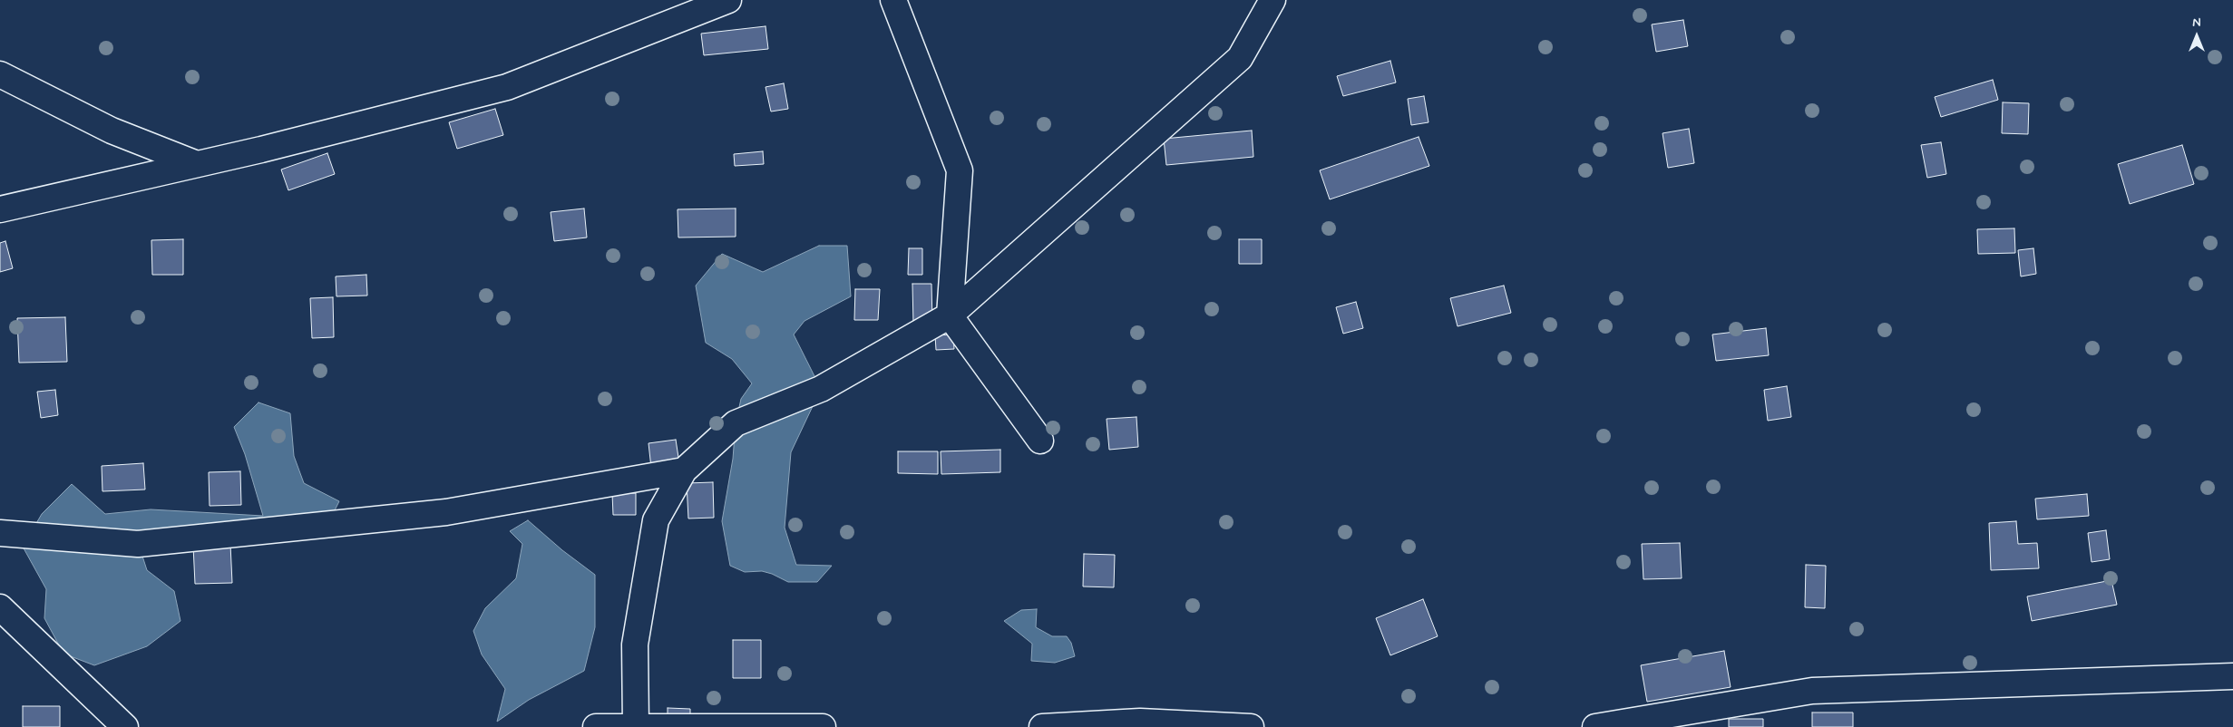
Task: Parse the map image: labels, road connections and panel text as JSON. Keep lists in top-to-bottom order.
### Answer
{
  "north": "top"
}
